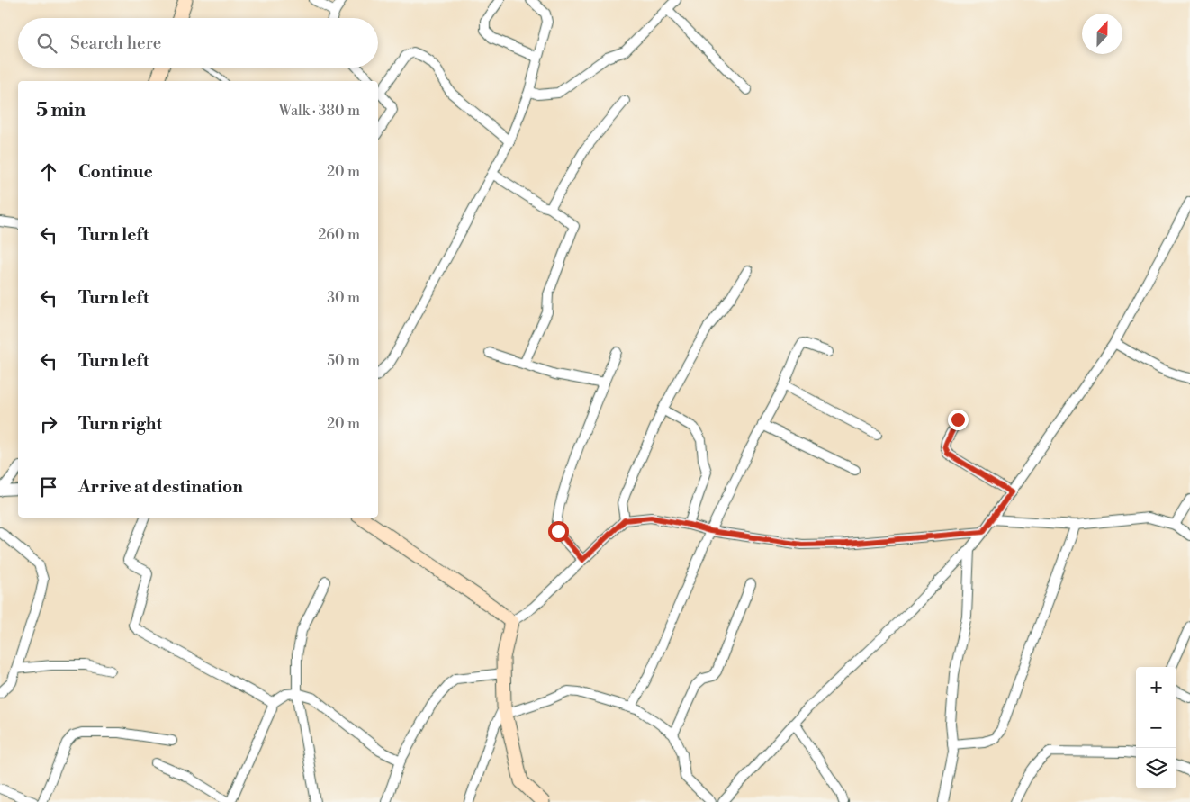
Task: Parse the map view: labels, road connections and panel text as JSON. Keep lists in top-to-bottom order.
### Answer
{
  "north": "top",
  "page": {
    "search": "Search here",
    "heading": ["5 min", "Walk · 380 m"],
    "list": [
      ["Continue", "20 m"],
      ["Turn left", "260 m"],
      ["Turn left", "30 m"],
      ["Turn left", "50 m"],
      ["Turn right", "20 m"],
      "Arrive at destination"
    ],
    "map_buttons": ["+", "−"]
  }
}
